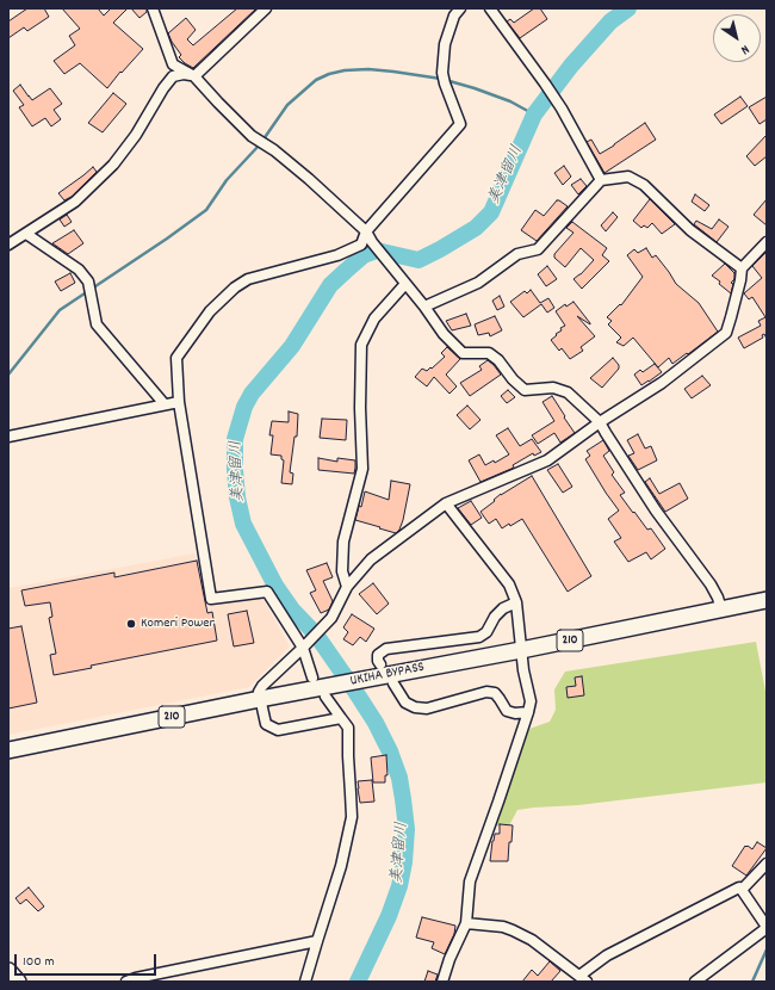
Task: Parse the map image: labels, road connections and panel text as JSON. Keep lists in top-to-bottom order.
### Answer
{
  "streets": {
    "main road": ["210", "UKIHA BYPASS"]
  },
  "water": ["美津留川"],
  "places": ["Komeri Power"],
  "scale_bar": "100 m",
  "north": "bottom right"
}
